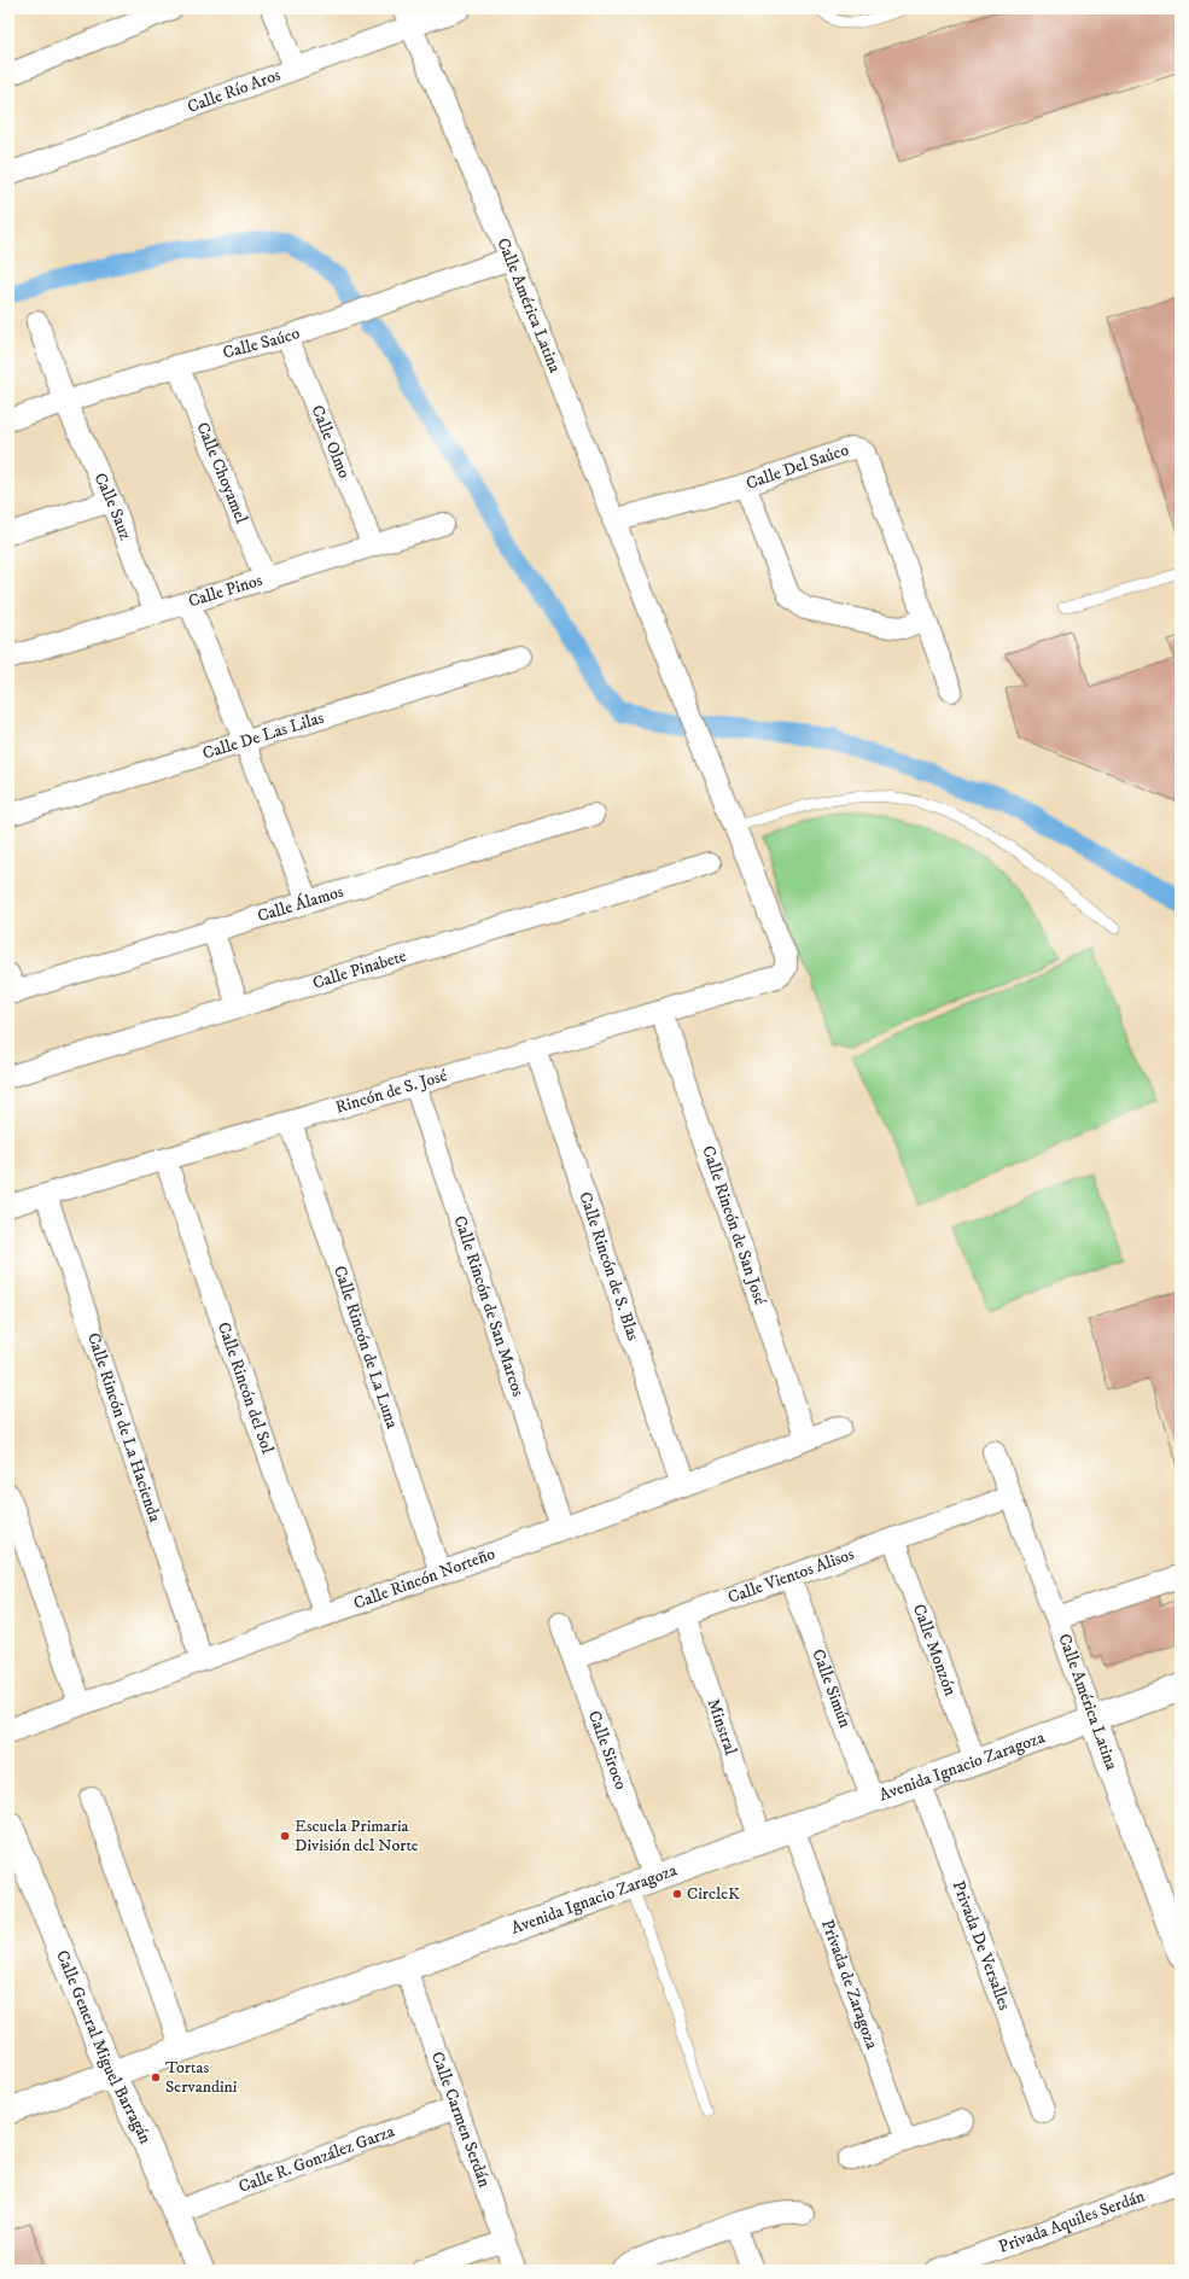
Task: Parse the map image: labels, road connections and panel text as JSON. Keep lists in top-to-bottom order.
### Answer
{
  "streets": {
    "main road": ["Calle América Latina", "Avenida Ignacio Zaragoza", "Calle General Miguel Barragán"],
    "street": [
      "Calle Río Aros",
      "Calle Saúco",
      "Calle Olmo",
      "Calle Del Saúco",
      "Calle Choyamel",
      "Calle Sauz",
      "Calle Pinos",
      "Calle De Las Lilas",
      "Calle Álamos",
      "Calle Pinabete",
      "Rincón de S. José",
      "Calle Rincón de San José",
      "Calle Rincón de S. Blas",
      "Calle Rincón de San Marcos",
      "Calle Rincón de La Luna",
      "Calle Rincón del Sol",
      "Calle Rincón de La Hacienda",
      "Calle Vientos Alisos",
      "Calle Rincón Norteño",
      "Calle Monzón",
      "Calle Simún",
      "Minstral",
      "Calle Siroco",
      "Privada De Versalles",
      "Privada de Zaragoza",
      "Calle Carmen Serdán",
      "Calle R. González Garza",
      "Privada Aquiles Serdán"
    ]
  },
  "crossings": [
    ["Calle Río Aros", "Calle América Latina"],
    ["Calle América Latina", "Calle Saúco"],
    ["Calle América Latina", "Calle Del Saúco"],
    ["Calle América Latina", "Rincón de S. José"],
    ["Calle América Latina", "Calle Vientos Alisos"],
    ["Calle América Latina", "Avenida Ignacio Zaragoza"],
    ["Calle Saúco", "Calle Olmo"],
    ["Calle Saúco", "Calle Choyamel"],
    ["Calle Saúco", "Calle Sauz"],
    ["Calle Olmo", "Calle Pinos"],
    ["Calle Choyamel", "Calle Pinos"],
    ["Calle Sauz", "Calle Pinos"],
    ["Rincón de S. José", "Calle Rincón de San José"],
    ["Rincón de S. José", "Calle Rincón de S. Blas"],
    ["Rincón de S. José", "Calle Rincón de San Marcos"],
    ["Rincón de S. José", "Calle Rincón de La Luna"],
    ["Rincón de S. José", "Calle Rincón del Sol"],
    ["Rincón de S. José", "Calle Rincón de La Hacienda"],
    ["Calle Rincón de San José", "Calle Rincón Norteño"],
    ["Calle Rincón de S. Blas", "Calle Rincón Norteño"],
    ["Calle Rincón de San Marcos", "Calle Rincón Norteño"],
    ["Calle Rincón de La Luna", "Calle Rincón Norteño"],
    ["Calle Rincón del Sol", "Calle Rincón Norteño"],
    ["Calle Rincón de La Hacienda", "Calle Rincón Norteño"],
    ["Calle Vientos Alisos", "Calle Monzón"],
    ["Calle Vientos Alisos", "Calle Simún"],
    ["Calle Vientos Alisos", "Minstral"],
    ["Calle Vientos Alisos", "Calle Siroco"],
    ["Calle Monzón", "Avenida Ignacio Zaragoza"],
    ["Calle Simún", "Avenida Ignacio Zaragoza"],
    ["Minstral", "Avenida Ignacio Zaragoza"],
    ["Calle Siroco", "Avenida Ignacio Zaragoza"],
    ["Avenida Ignacio Zaragoza", "Privada De Versalles"],
    ["Avenida Ignacio Zaragoza", "Privada de Zaragoza"],
    ["Avenida Ignacio Zaragoza", "Calle General Miguel Barragán"],
    ["Avenida Ignacio Zaragoza", "Calle Carmen Serdán"],
    ["Calle General Miguel Barragán", "Calle R. González Garza"],
    ["Calle Carmen Serdán", "Calle R. González Garza"]
  ],
  "places": ["Escuela Primaria División del Norte", "CircleK", "Tortas Servandini"]
}
